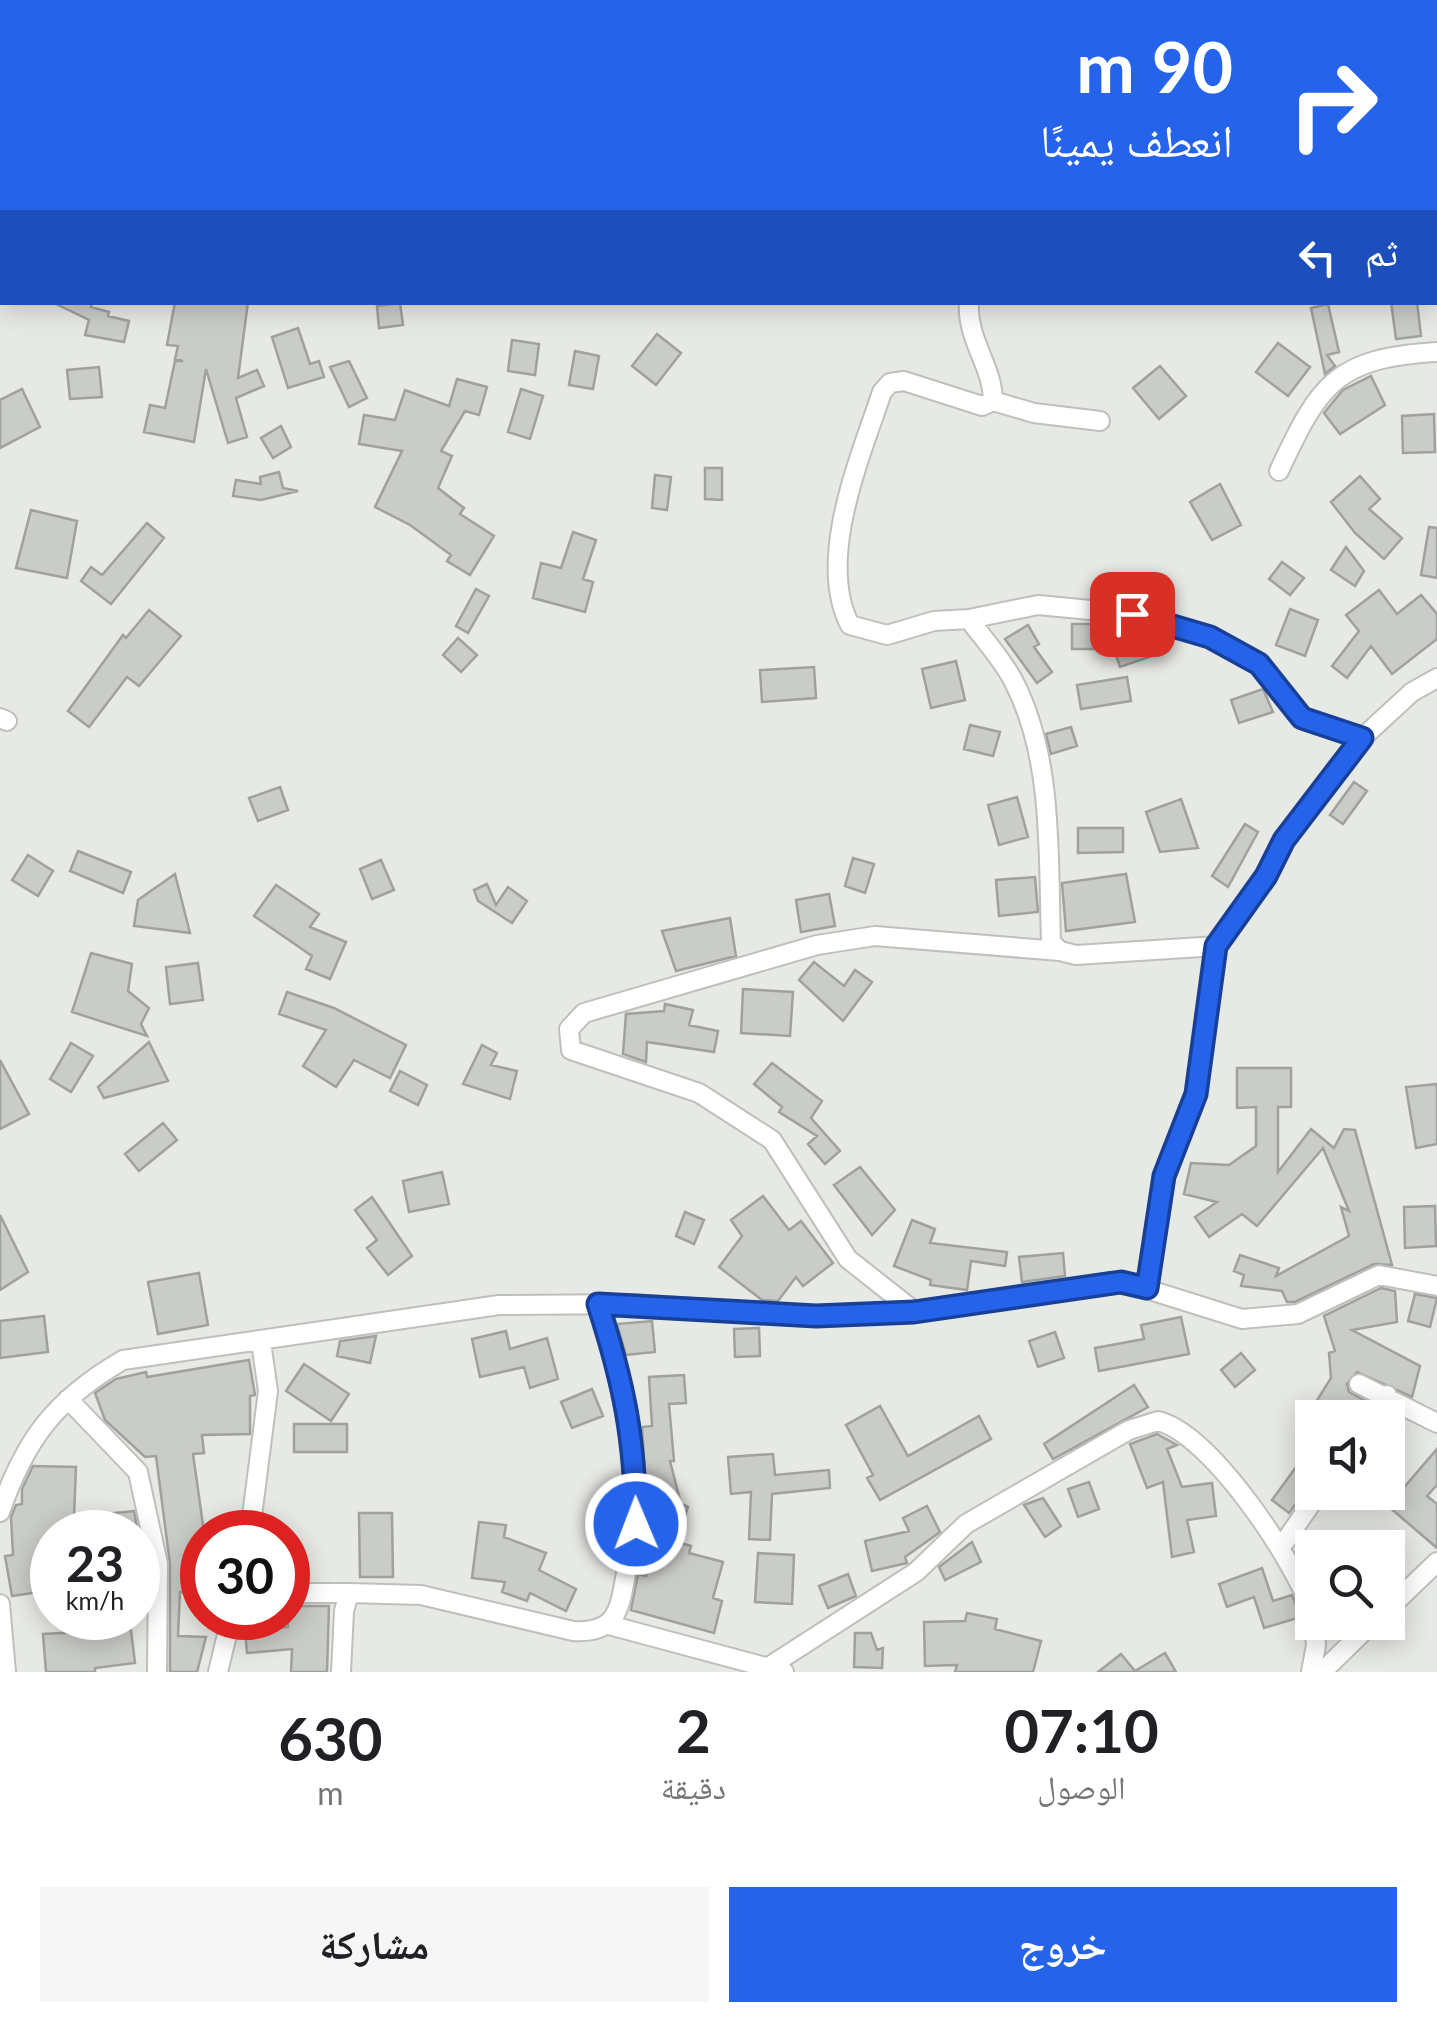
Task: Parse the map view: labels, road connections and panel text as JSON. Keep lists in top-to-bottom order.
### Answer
{
  "page": {
    "turn": ["90 m", "انعطف يمينًا"],
    "then": "ثم",
    "speed": "23 km/h",
    "limit": "30",
    "eta": [
      "07:10",
      "الوصول",
      "2",
      "دقيقة",
      "630",
      "m"
    ],
    "buttons": ["خروج", "مشاركة"]
  }
}
